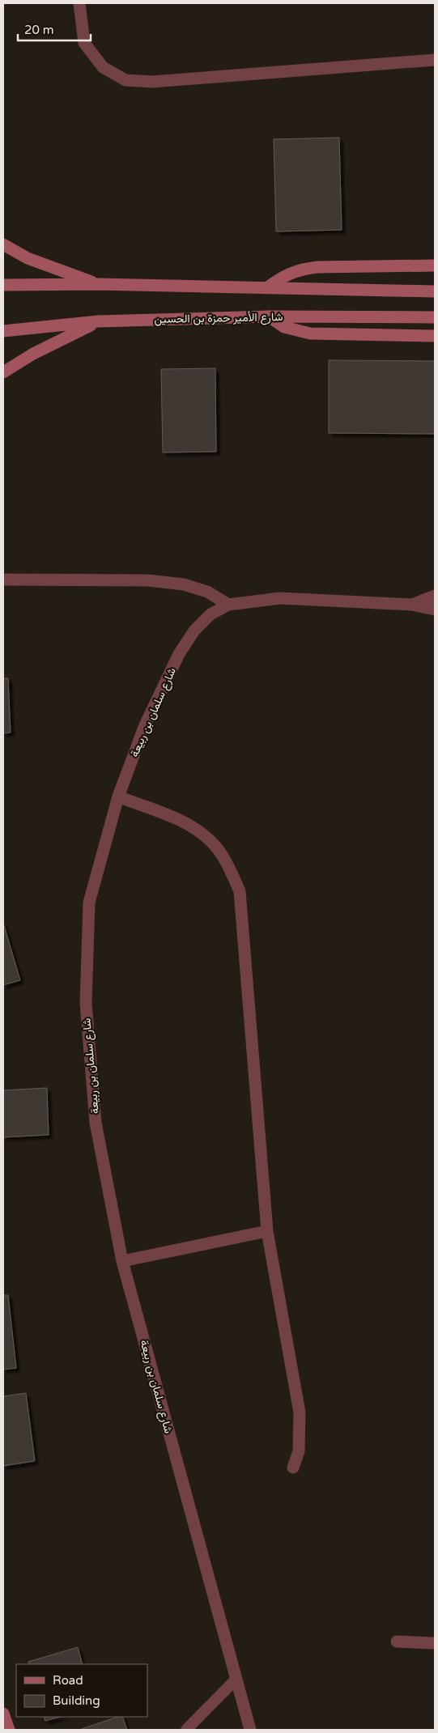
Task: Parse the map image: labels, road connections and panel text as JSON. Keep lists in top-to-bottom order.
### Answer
{
  "streets": {
    "main road": ["شارع الأمير حمزة بن الحسين"],
    "street": ["شارع سلمان بن ربيعة"]
  },
  "legend": ["Road", "Building"],
  "scale_bar": "20 m"
}
